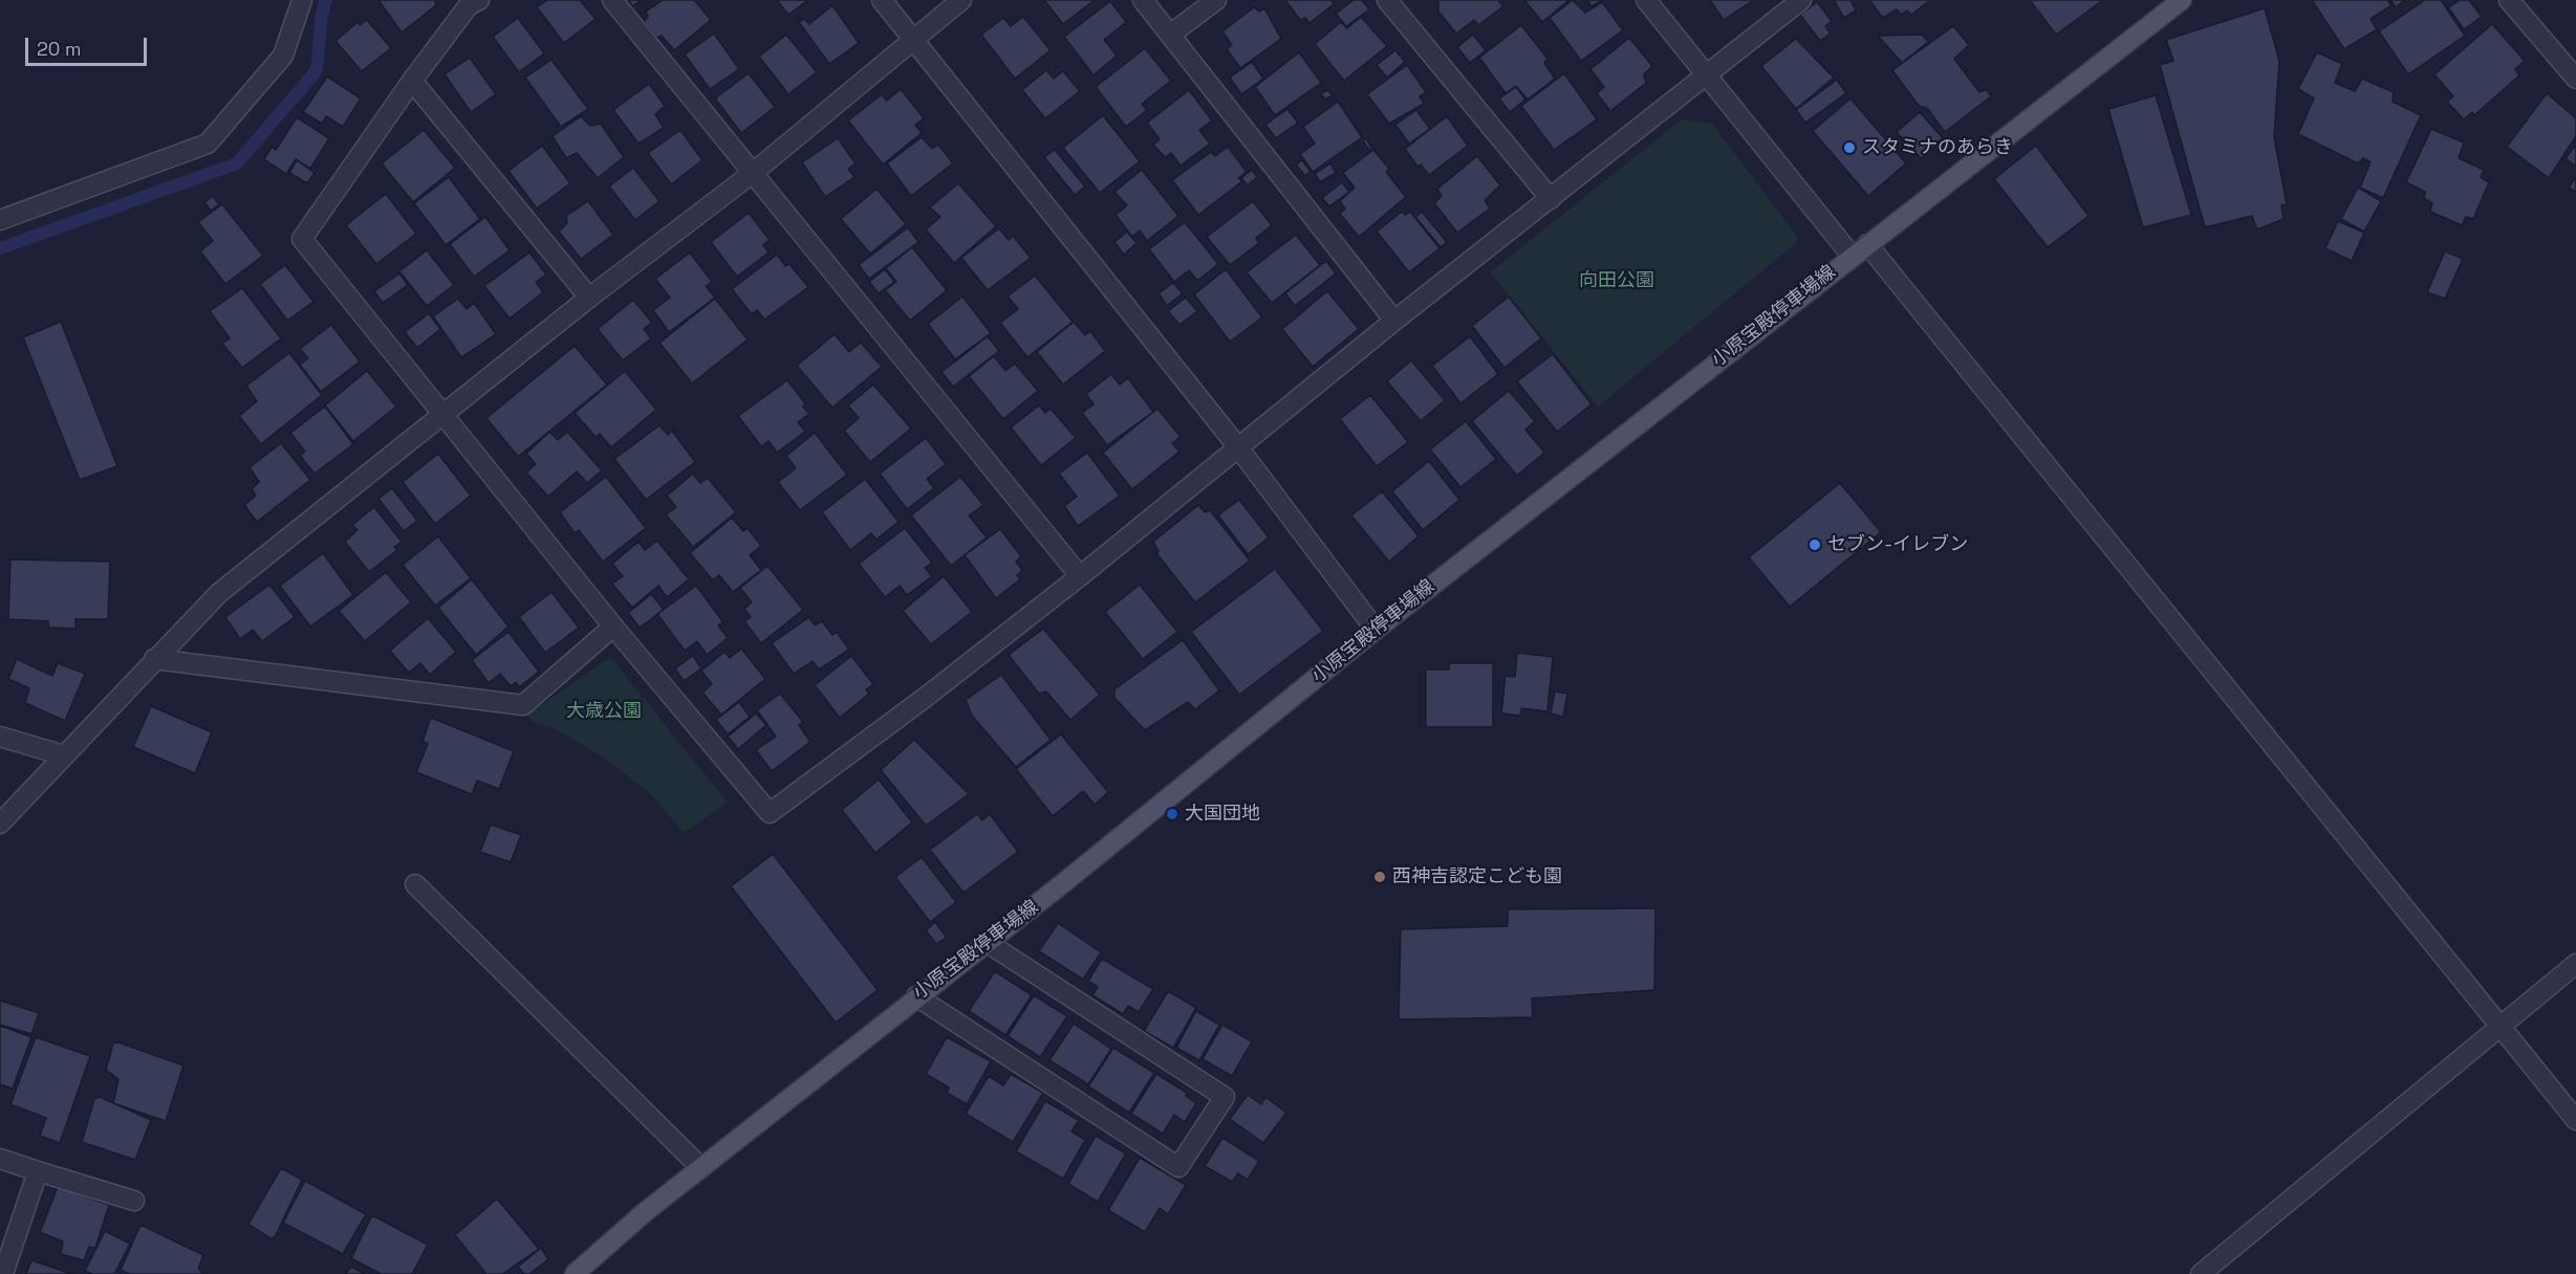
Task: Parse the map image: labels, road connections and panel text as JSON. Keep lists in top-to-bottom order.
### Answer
{
  "streets": {
    "main road": ["小原宝殿停車場線"]
  },
  "parks": ["向田公園", "大歳公園"],
  "places": [
    "スタミナのあらき",
    "セブン-イレブン",
    "大国団地",
    "西神吉認定こども園"
  ],
  "scale_bar": "20 m"
}
